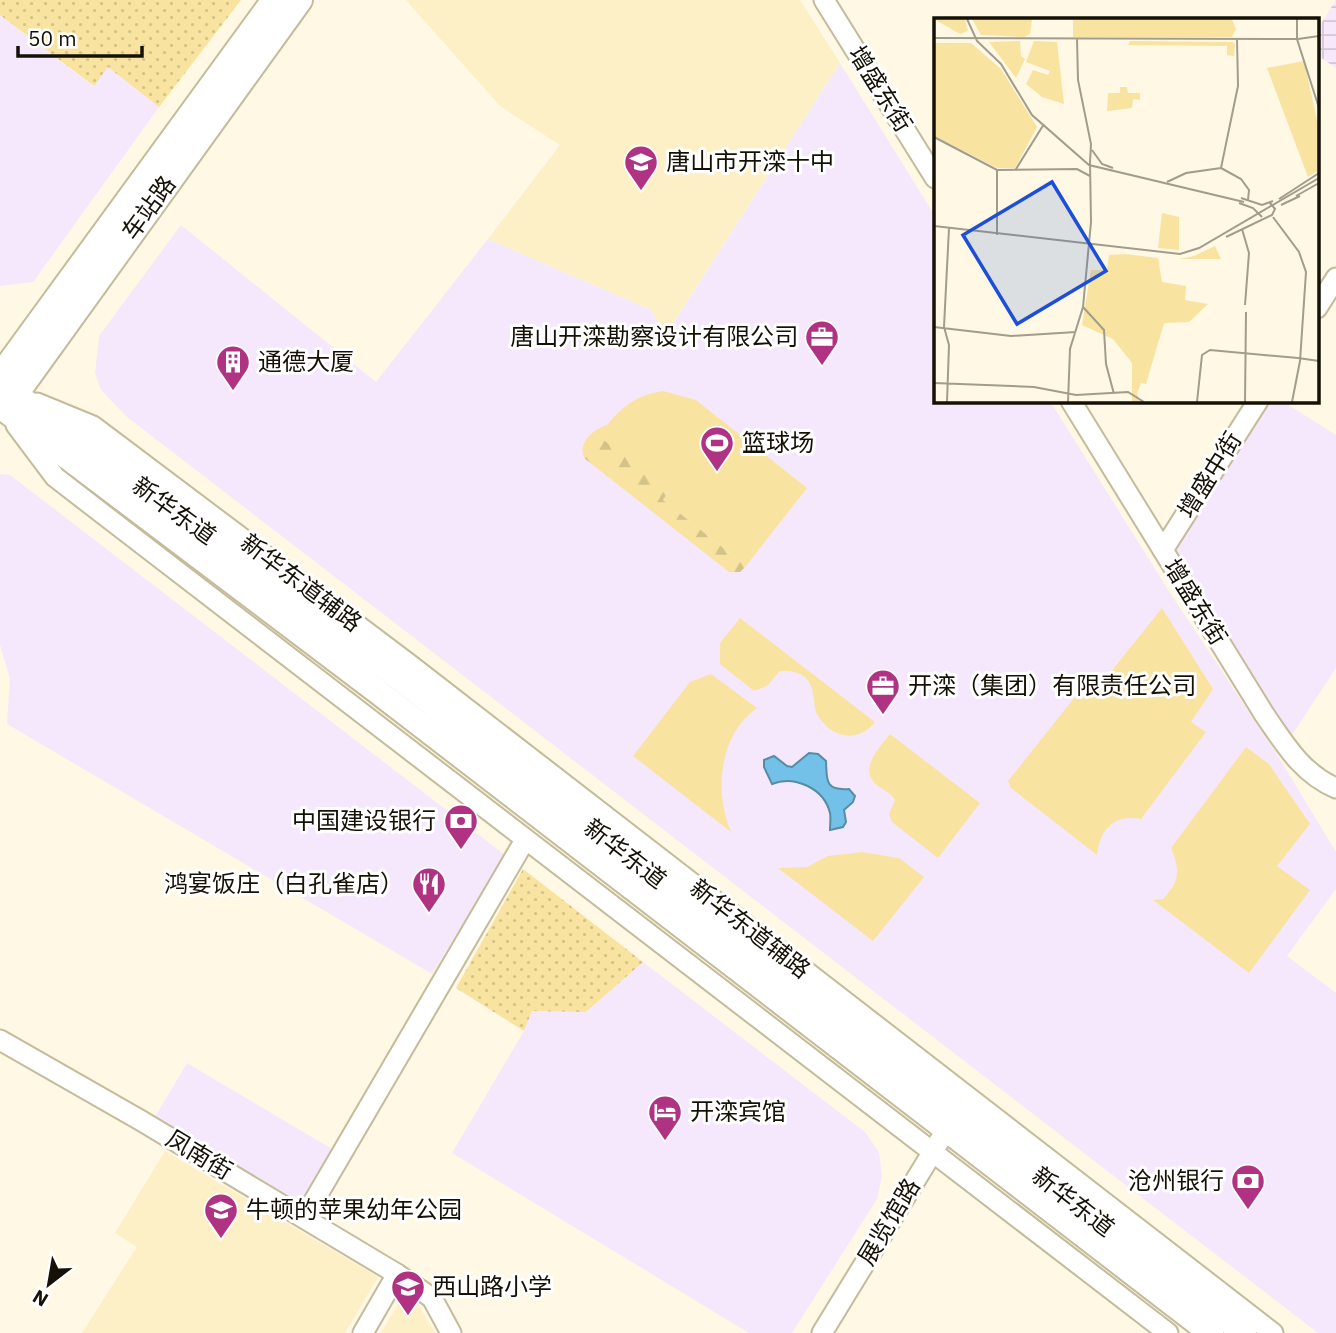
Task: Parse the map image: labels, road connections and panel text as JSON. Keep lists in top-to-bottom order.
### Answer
{
  "streets": {
    "main road": ["车站路", "新华东道"],
    "street": [
      "增盛东街",
      "增盛中街",
      "新华东道辅路",
      "凤南街",
      "展览馆路"
    ]
  },
  "crossings": [
    ["增盛东街", "增盛中街"],
    ["车站路", "新华东道"],
    ["车站路", "新华东道辅路"],
    ["新华东道", "新华东道辅路"],
    ["新华东道", "展览馆路"],
    ["新华东道辅路", "展览馆路"]
  ],
  "places": {
    "school or university": ["唐山市开滦十中", "牛顿的苹果幼年公园", "西山路小学"],
    "office": ["唐山开滦勘察设计有限公司", "开滦（集团）有限责任公司"],
    "building": ["通德大厦"],
    "sports": ["篮球场"],
    "bank": ["中国建设银行", "沧州银行"],
    "restaurant": ["鸿宴饭庄（白孔雀店）"],
    "hotel": ["开滦宾馆"]
  },
  "scale_bar": "50 m",
  "north": "bottom left"
}
